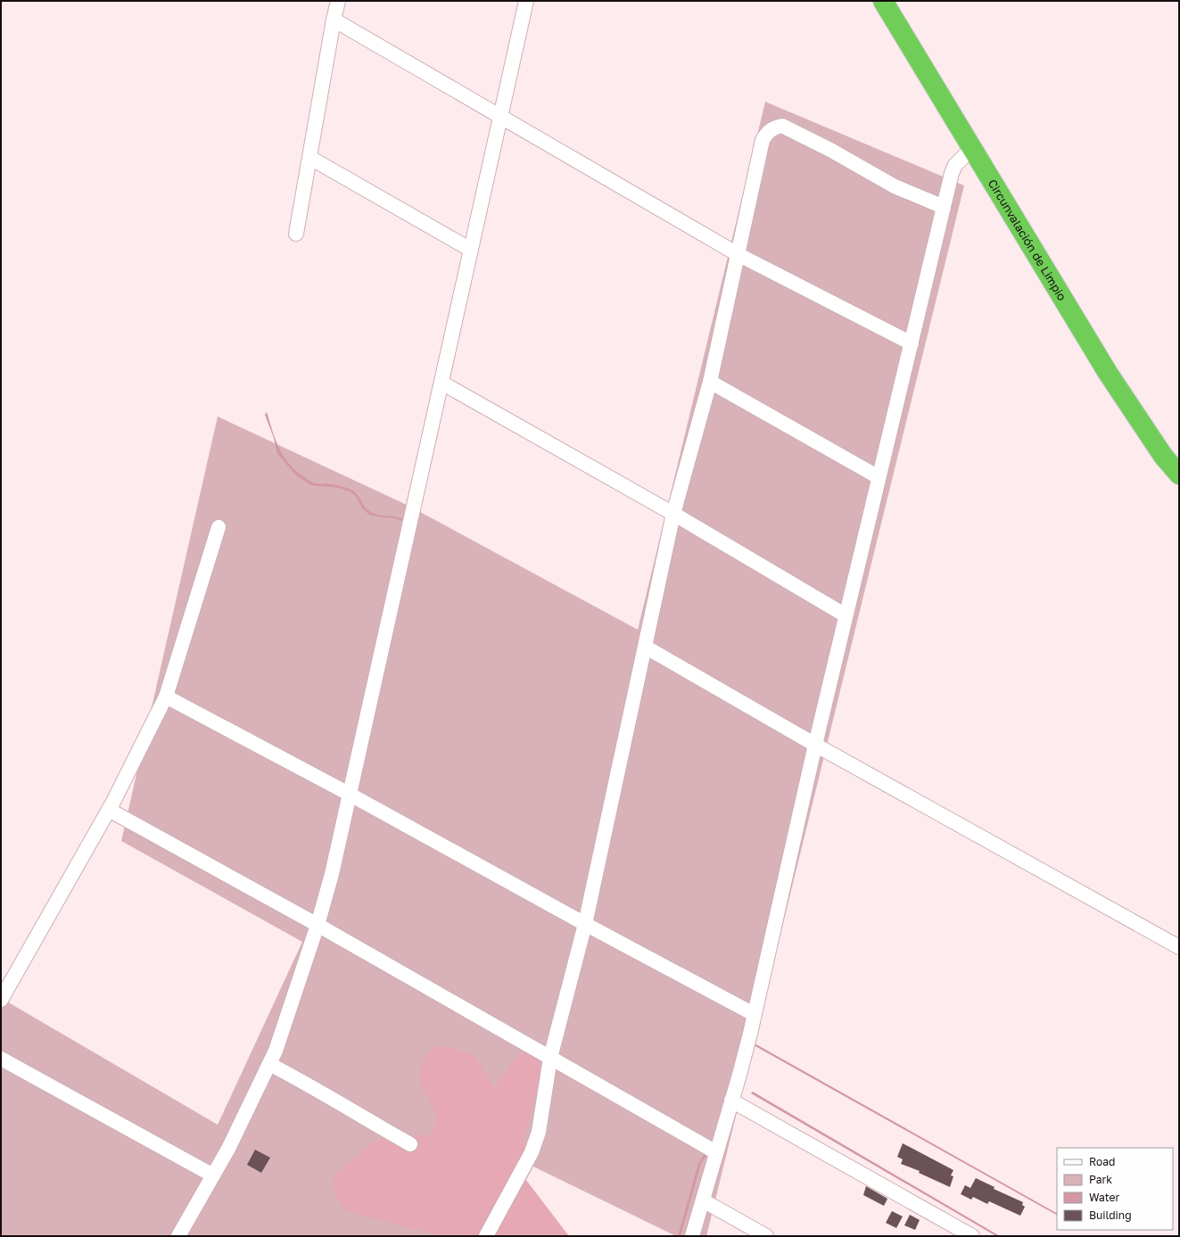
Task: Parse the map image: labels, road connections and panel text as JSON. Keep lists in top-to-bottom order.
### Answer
{
  "streets": {
    "highway": ["Circunvalación de Limpio"]
  },
  "legend": [
    "Road",
    "Park",
    "Water",
    "Building"
  ]
}
